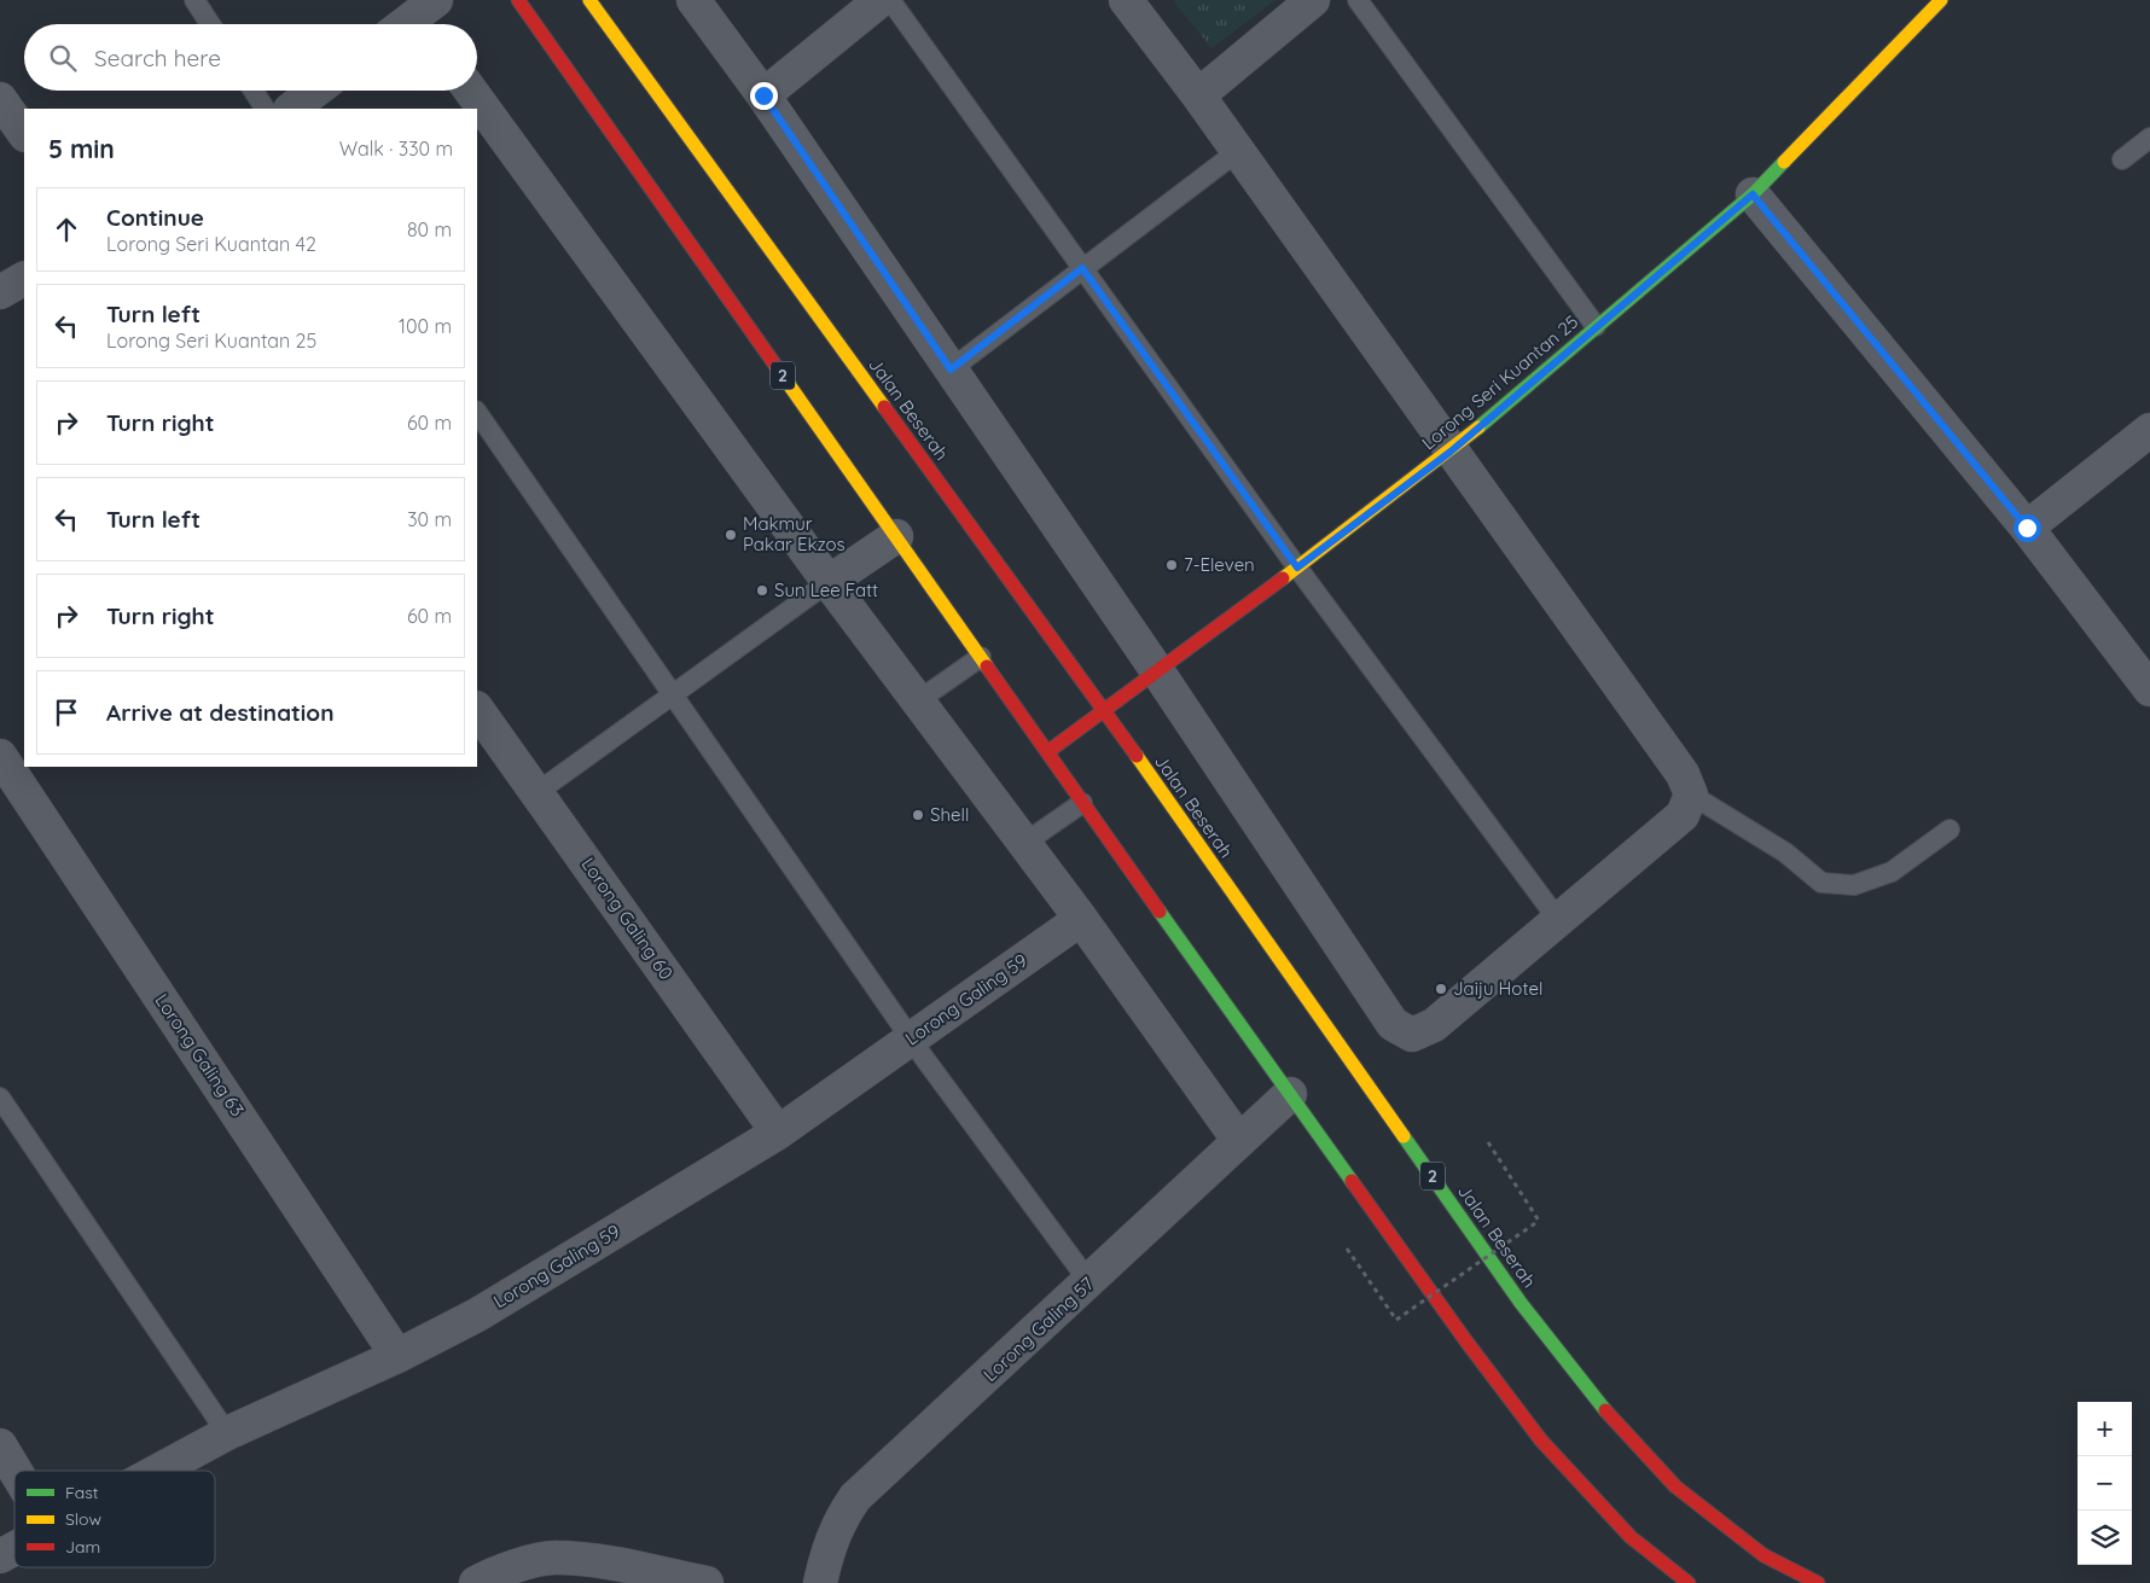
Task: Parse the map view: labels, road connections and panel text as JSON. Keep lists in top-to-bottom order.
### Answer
{
  "streets": {
    "main road": ["2", "Lorong Seri Kuantan 25", "Jalan Beserah"],
    "street": [
      "Lorong Galing 60",
      "Lorong Galing 59",
      "Lorong Galing 63",
      "Lorong Galing 57"
    ]
  },
  "crossings": [
    ["2", "Lorong Seri Kuantan 25"],
    ["2", "Lorong Galing 57"],
    ["Lorong Seri Kuantan 25", "Jalan Beserah"],
    ["Lorong Galing 60", "Lorong Galing 59"],
    ["Lorong Galing 59", "Lorong Galing 63"]
  ],
  "places": [
    "Makmur Pakar Ekzos",
    "7-Eleven",
    "Sun Lee Fatt",
    "Shell",
    "Jaiju Hotel"
  ],
  "legend": ["Fast", "Slow", "Jam"],
  "page": {
    "search": "Search here",
    "heading": ["5 min", "Walk · 330 m"],
    "list": [
      ["Continue", "Lorong Seri Kuantan 42", "80 m"],
      ["Turn left", "Lorong Seri Kuantan 25", "100 m"],
      ["Turn right", "60 m"],
      ["Turn left", "30 m"],
      ["Turn right", "60 m"],
      "Arrive at destination"
    ],
    "map_buttons": ["+", "−"]
  }
}
